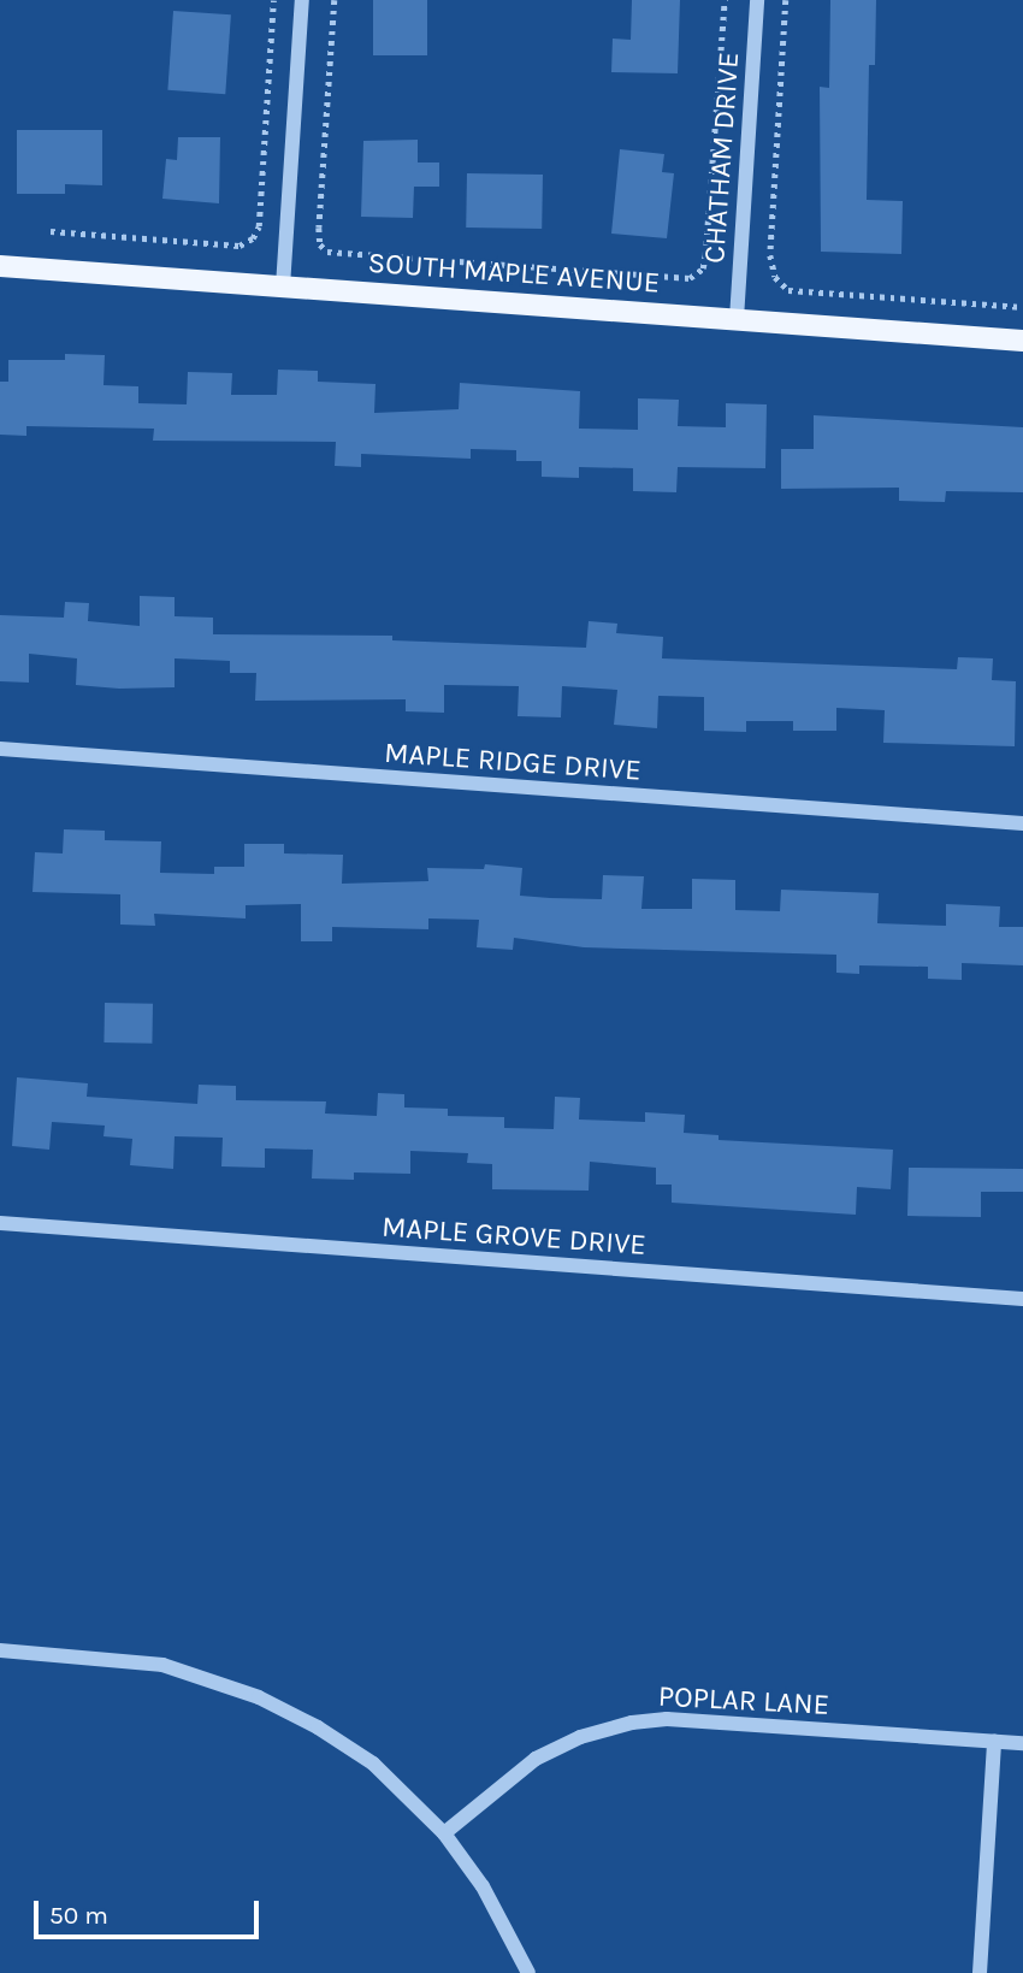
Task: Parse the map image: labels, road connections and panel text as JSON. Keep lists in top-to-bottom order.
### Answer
{
  "streets": {
    "main road": ["SOUTH MAPLE AVENUE"],
    "street": [
      "CHATHAM DRIVE",
      "MAPLE RIDGE DRIVE",
      "MAPLE GROVE DRIVE",
      "POPLAR LANE"
    ]
  },
  "crossings": [
    ["CHATHAM DRIVE", "SOUTH MAPLE AVENUE"]
  ],
  "scale_bar": "50 m"
}
